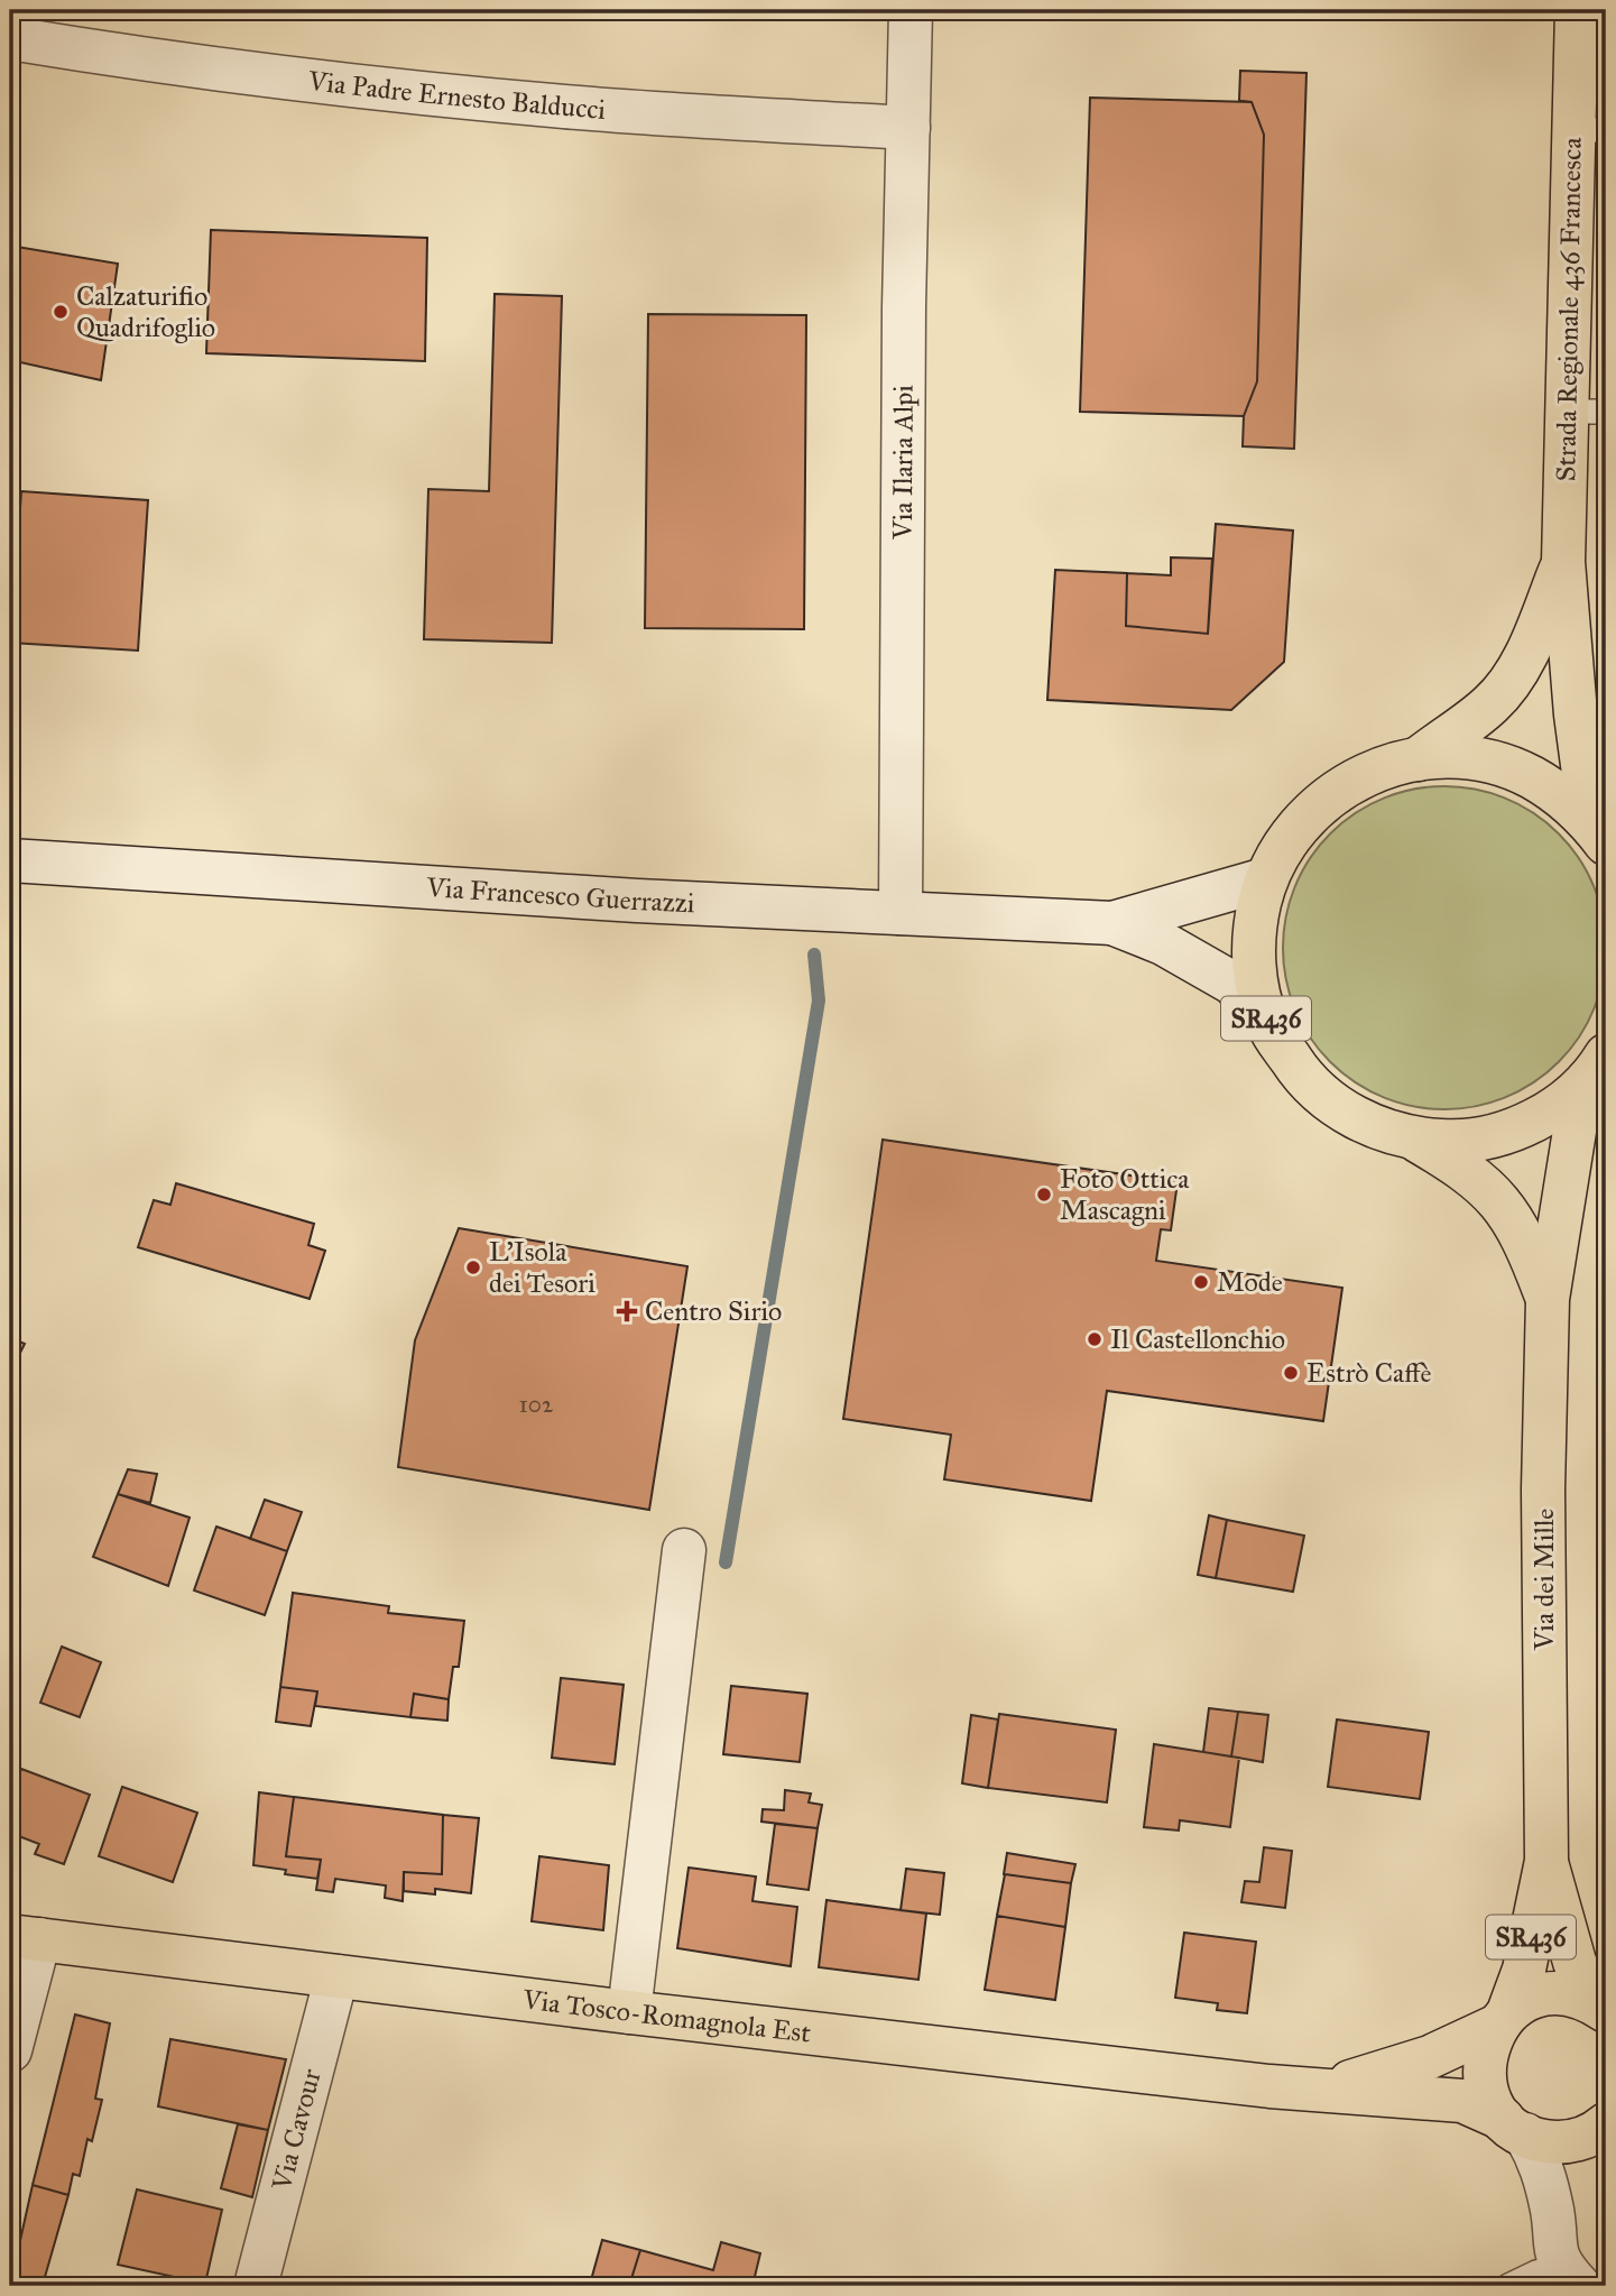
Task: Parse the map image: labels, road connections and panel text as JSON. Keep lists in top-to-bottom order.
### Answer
{
  "streets": {
    "main road": [
      "Strada Regionale 436 Francesca",
      "SR436",
      "Via dei Mille",
      "Via Tosco-Romagnola Est"
    ],
    "street": [
      "Via Padre Ernesto Balducci",
      "Via Ilaria Alpi",
      "Via Francesco Guerrazzi",
      "Via Cavour"
    ]
  },
  "crossings": [
    ["Via Padre Ernesto Balducci", "Via Ilaria Alpi"],
    ["Strada Regionale 436 Francesca", "SR436"],
    ["Via Ilaria Alpi", "Via Francesco Guerrazzi"],
    ["Via Francesco Guerrazzi", "SR436"],
    ["SR436", "Via dei Mille"],
    ["Via dei Mille", "Via Tosco-Romagnola Est"],
    ["Via Tosco-Romagnola Est", "Via Cavour"]
  ],
  "places": {
    "other": [
      "Calzaturifio Quadrifoglio",
      "Foto Ottica Mascagni",
      "L'Isola dei Tesori",
      "Mode",
      "Il Castellonchio",
      "Estrò Caffè"
    ],
    "health": ["Centro Sirio"]
  },
  "house_numbers": ["102"]
}
